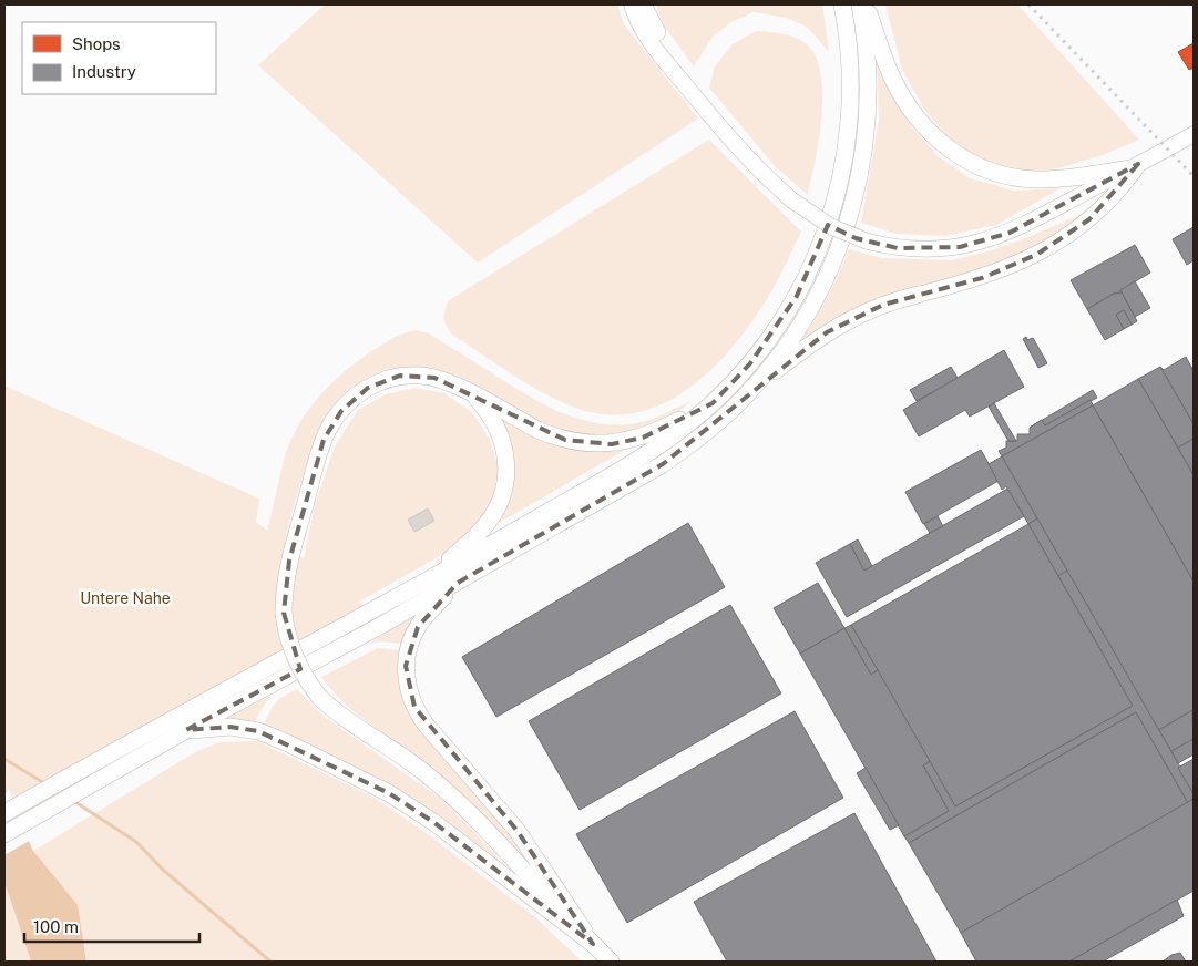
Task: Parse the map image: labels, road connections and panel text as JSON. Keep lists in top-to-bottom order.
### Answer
{
  "parks": ["Untere Nahe"],
  "legend": ["Shops", "Industry"],
  "scale_bar": "100 m"
}
